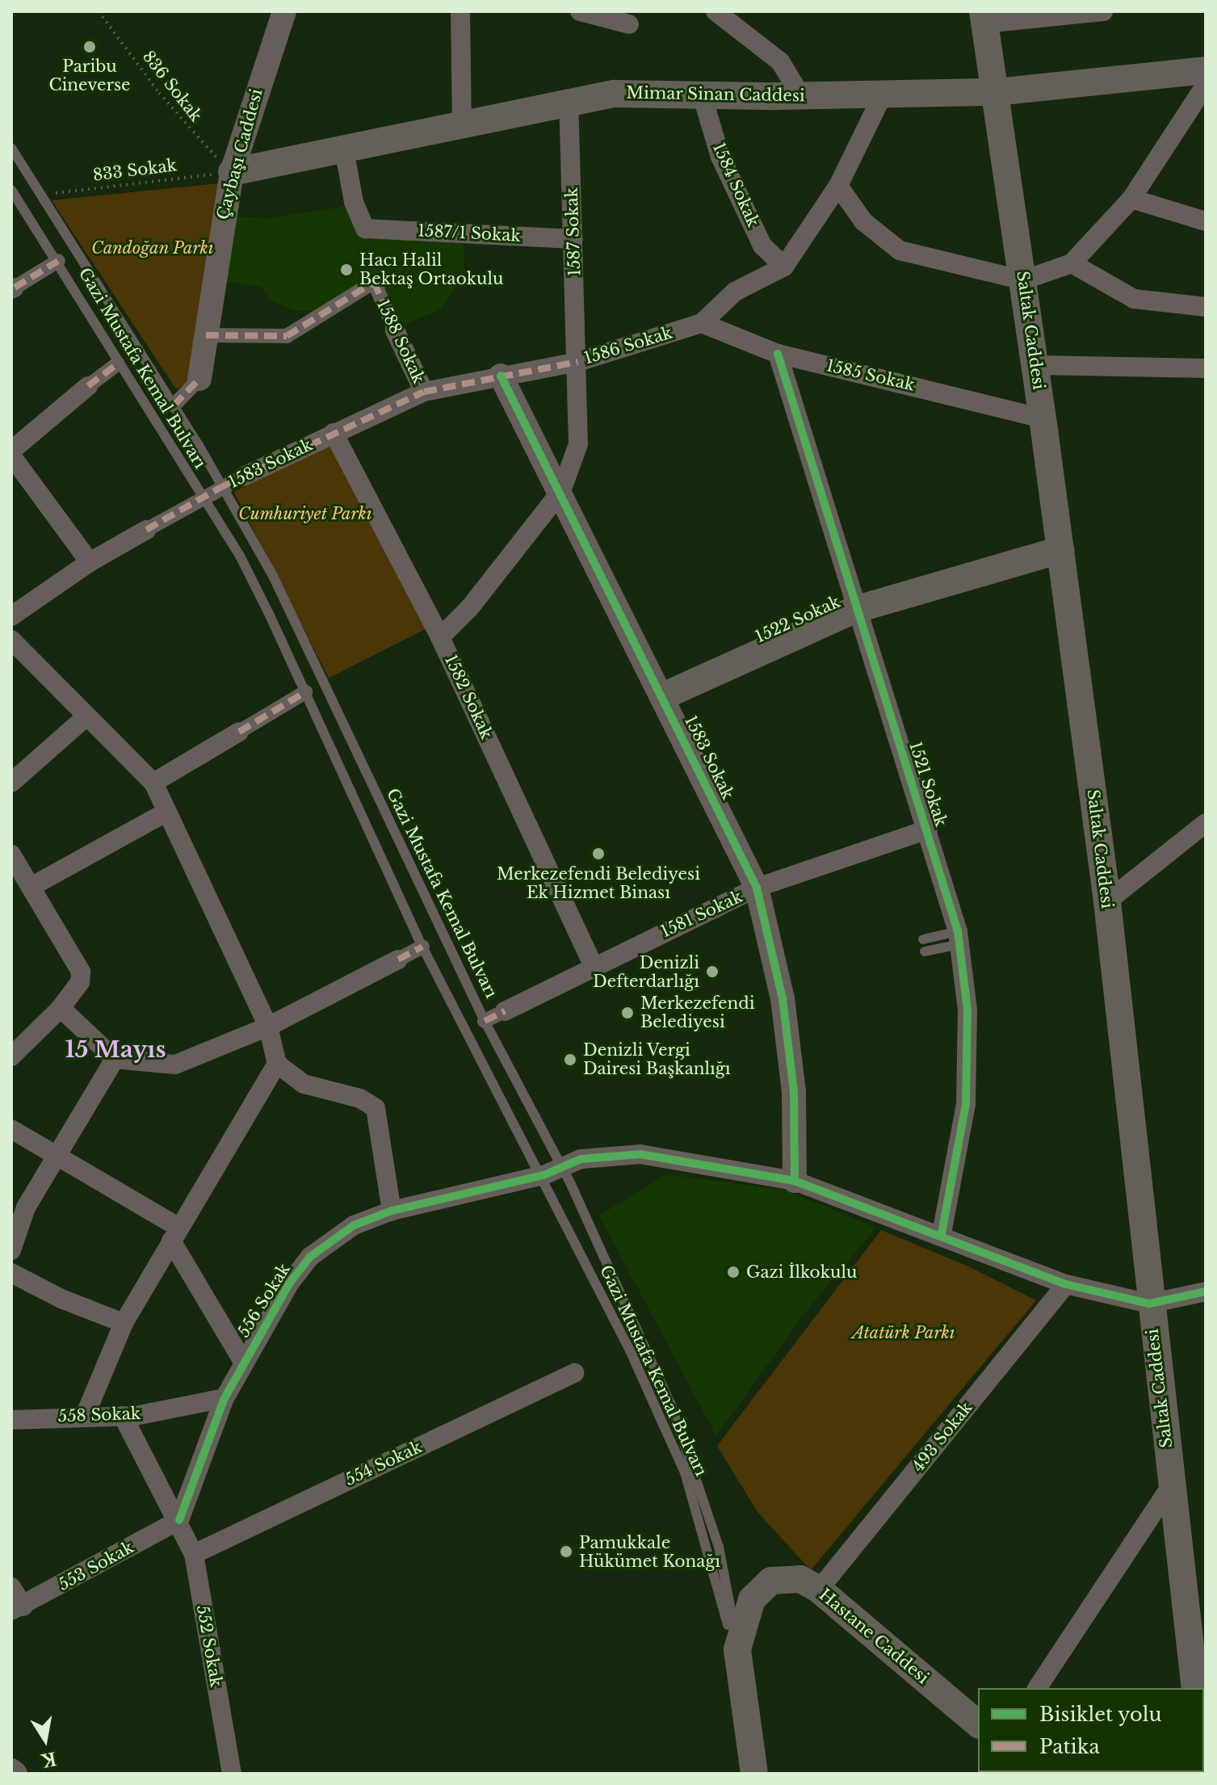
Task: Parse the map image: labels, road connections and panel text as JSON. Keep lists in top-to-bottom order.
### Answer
{
  "streets": {
    "main road": [
      "Mimar Sinan Caddesi",
      "Saltak Caddesi",
      "1522 Sokak",
      "Hastane Caddesi"
    ],
    "street": [
      "Çaybaşı Caddesi",
      "1584 Sokak",
      "1587 Sokak",
      "1587/1 Sokak",
      "1588 Sokak",
      "1586 Sokak",
      "1585 Sokak",
      "1583 Sokak",
      "1582 Sokak",
      "1521 Sokak",
      "1581 Sokak",
      "556 Sokak",
      "558 Sokak",
      "493 Sokak",
      "554 Sokak",
      "553 Sokak",
      "552 Sokak"
    ],
    "lane": ["Gazi Mustafa Kemal Bulvarı"],
    "path": ["836 Sokak", "833 Sokak"]
  },
  "crossings": [
    ["836 Sokak", "Mimar Sinan Caddesi"],
    ["836 Sokak", "Çaybaşı Caddesi"],
    ["836 Sokak", "833 Sokak"],
    ["Mimar Sinan Caddesi", "Çaybaşı Caddesi"],
    ["Mimar Sinan Caddesi", "833 Sokak"],
    ["Mimar Sinan Caddesi", "1584 Sokak"],
    ["Mimar Sinan Caddesi", "1587 Sokak"],
    ["Mimar Sinan Caddesi", "1587/1 Sokak"],
    ["Mimar Sinan Caddesi", "Saltak Caddesi"],
    ["Mimar Sinan Caddesi", "1586 Sokak"],
    ["Çaybaşı Caddesi", "833 Sokak"],
    ["Çaybaşı Caddesi", "1588 Sokak"],
    ["833 Sokak", "Gazi Mustafa Kemal Bulvarı"],
    ["1584 Sokak", "1586 Sokak"],
    ["1587 Sokak", "1587/1 Sokak"],
    ["1587 Sokak", "1586 Sokak"],
    ["1587 Sokak", "1583 Sokak"],
    ["Saltak Caddesi", "1585 Sokak"],
    ["Saltak Caddesi", "1522 Sokak"],
    ["Saltak Caddesi", "556 Sokak"],
    ["1588 Sokak", "1583 Sokak"],
    ["1586 Sokak", "1585 Sokak"],
    ["1586 Sokak", "1583 Sokak"],
    ["1586 Sokak", "1582 Sokak"],
    ["Gazi Mustafa Kemal Bulvarı", "1583 Sokak"],
    ["Gazi Mustafa Kemal Bulvarı", "1581 Sokak"],
    ["Gazi Mustafa Kemal Bulvarı", "556 Sokak"],
    ["Gazi Mustafa Kemal Bulvarı", "Hastane Caddesi"],
    ["1585 Sokak", "1521 Sokak"],
    ["1583 Sokak", "1522 Sokak"],
    ["1583 Sokak", "1582 Sokak"],
    ["1583 Sokak", "1581 Sokak"],
    ["1583 Sokak", "556 Sokak"],
    ["1522 Sokak", "1521 Sokak"],
    ["1582 Sokak", "1581 Sokak"],
    ["1521 Sokak", "1581 Sokak"],
    ["1521 Sokak", "556 Sokak"],
    ["556 Sokak", "558 Sokak"],
    ["556 Sokak", "493 Sokak"],
    ["556 Sokak", "553 Sokak"],
    ["556 Sokak", "552 Sokak"],
    ["558 Sokak", "552 Sokak"],
    ["493 Sokak", "Hastane Caddesi"],
    ["554 Sokak", "552 Sokak"],
    ["553 Sokak", "552 Sokak"]
  ],
  "districts": ["15 Mayıs"],
  "parks": ["Candoğan Parkı", "Cumhuriyet Parkı", "Atatürk Parkı"],
  "places": [
    "Paribu Cineverse",
    "Hacı Halil Bektaş Ortaokulu",
    "Merkezefendi Belediyesi Ek Hizmet Binası",
    "Denizli Defterdarlığı",
    "Merkezefendi Belediyesi",
    "Denizli Vergi Dairesi Başkanlığı",
    "Gazi İlkokulu",
    "Pamukkale Hükümet Konağı"
  ],
  "legend": ["Bisiklet yolu", "Patika"],
  "north": "bottom"
}
